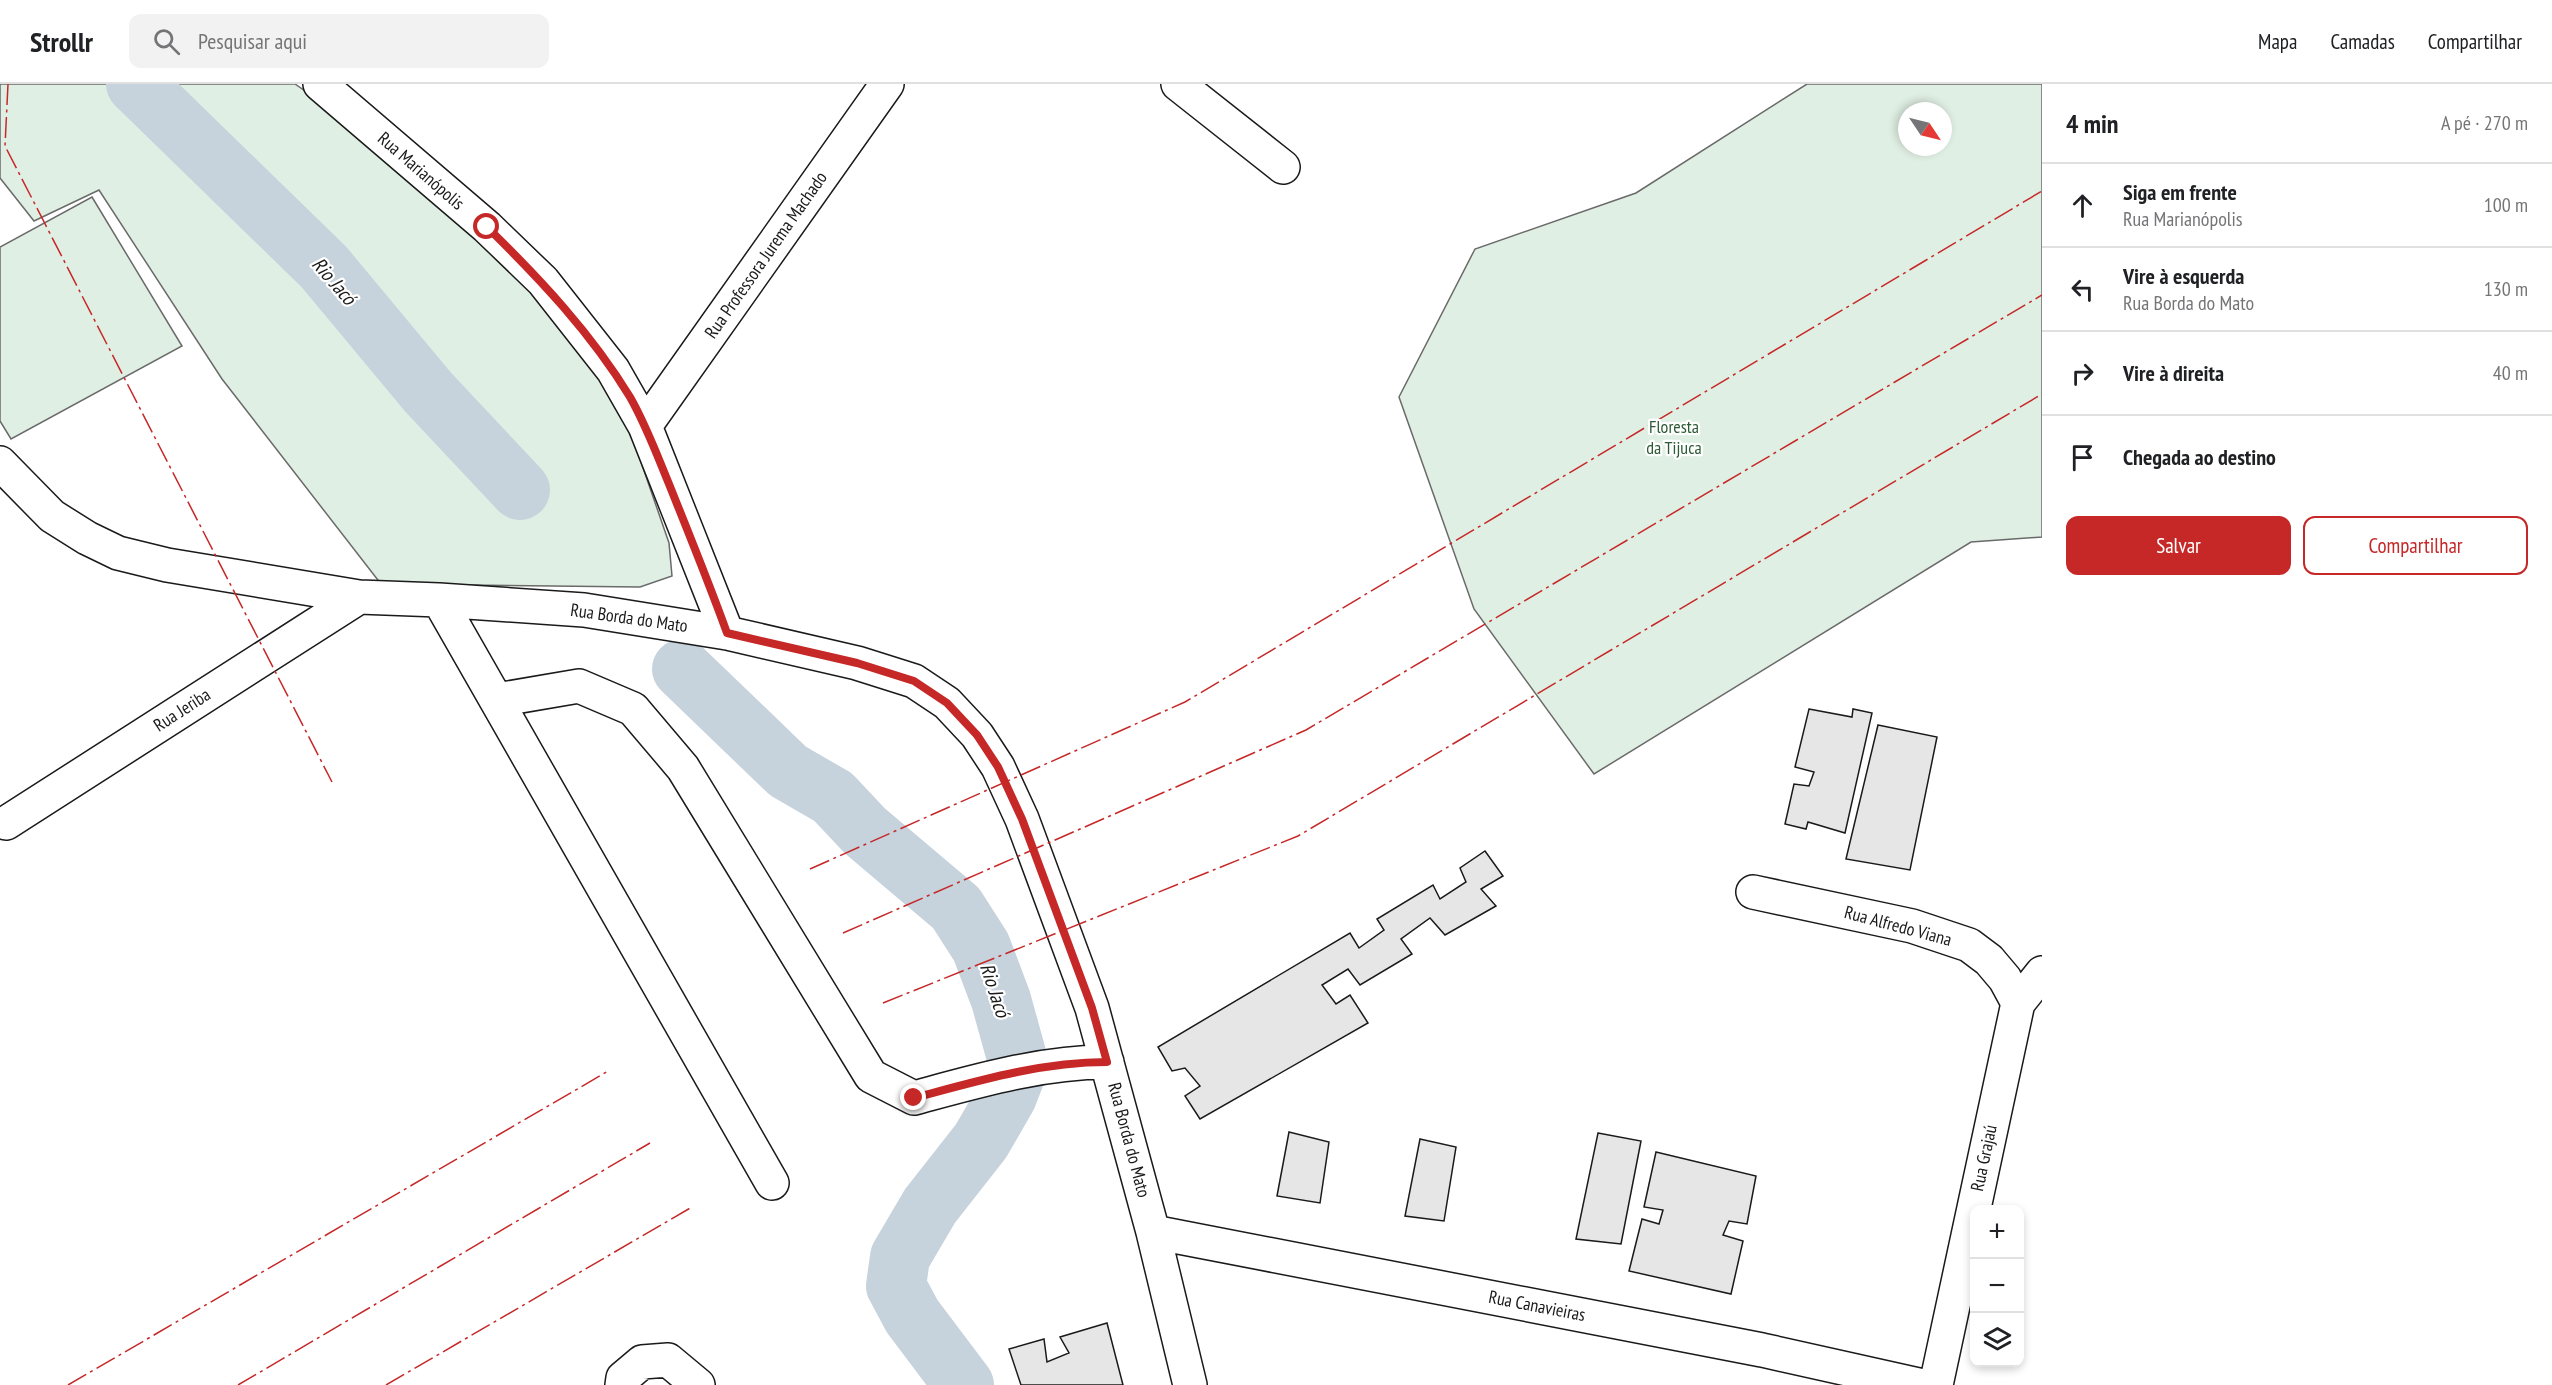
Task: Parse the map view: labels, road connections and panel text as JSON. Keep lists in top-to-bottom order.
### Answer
{
  "streets": {
    "street": [
      "Rua Marianópolis",
      "Rua Professora Jurema Machado",
      "Rua Borda do Mato",
      "Rua Jeriba",
      "Rua Alfredo Viana",
      "Rua Grajaú",
      "Rua Canavieiras"
    ]
  },
  "crossings": [
    ["Rua Marianópolis", "Rua Professora Jurema Machado"],
    ["Rua Marianópolis", "Rua Borda do Mato"],
    ["Rua Borda do Mato", "Rua Jeriba"],
    ["Rua Borda do Mato", "Rua Canavieiras"],
    ["Rua Alfredo Viana", "Rua Grajaú"]
  ],
  "water": ["Rio Jacó"],
  "parks": ["Floresta da Tijuca"],
  "north": "bottom right",
  "page": {
    "header": "Strollr",
    "search": "Pesquisar aqui",
    "nav": ["Mapa", "Camadas", "Compartilhar"],
    "heading": ["4 min", "A pé · 270 m"],
    "list": [
      ["Siga em frente", "Rua Marianópolis", "100 m"],
      ["Vire à esquerda", "Rua Borda do Mato", "130 m"],
      ["Vire à direita", "40 m"],
      "Chegada ao destino"
    ],
    "buttons": ["Salvar", "Compartilhar"],
    "map_buttons": ["+", "−"]
  }
}
